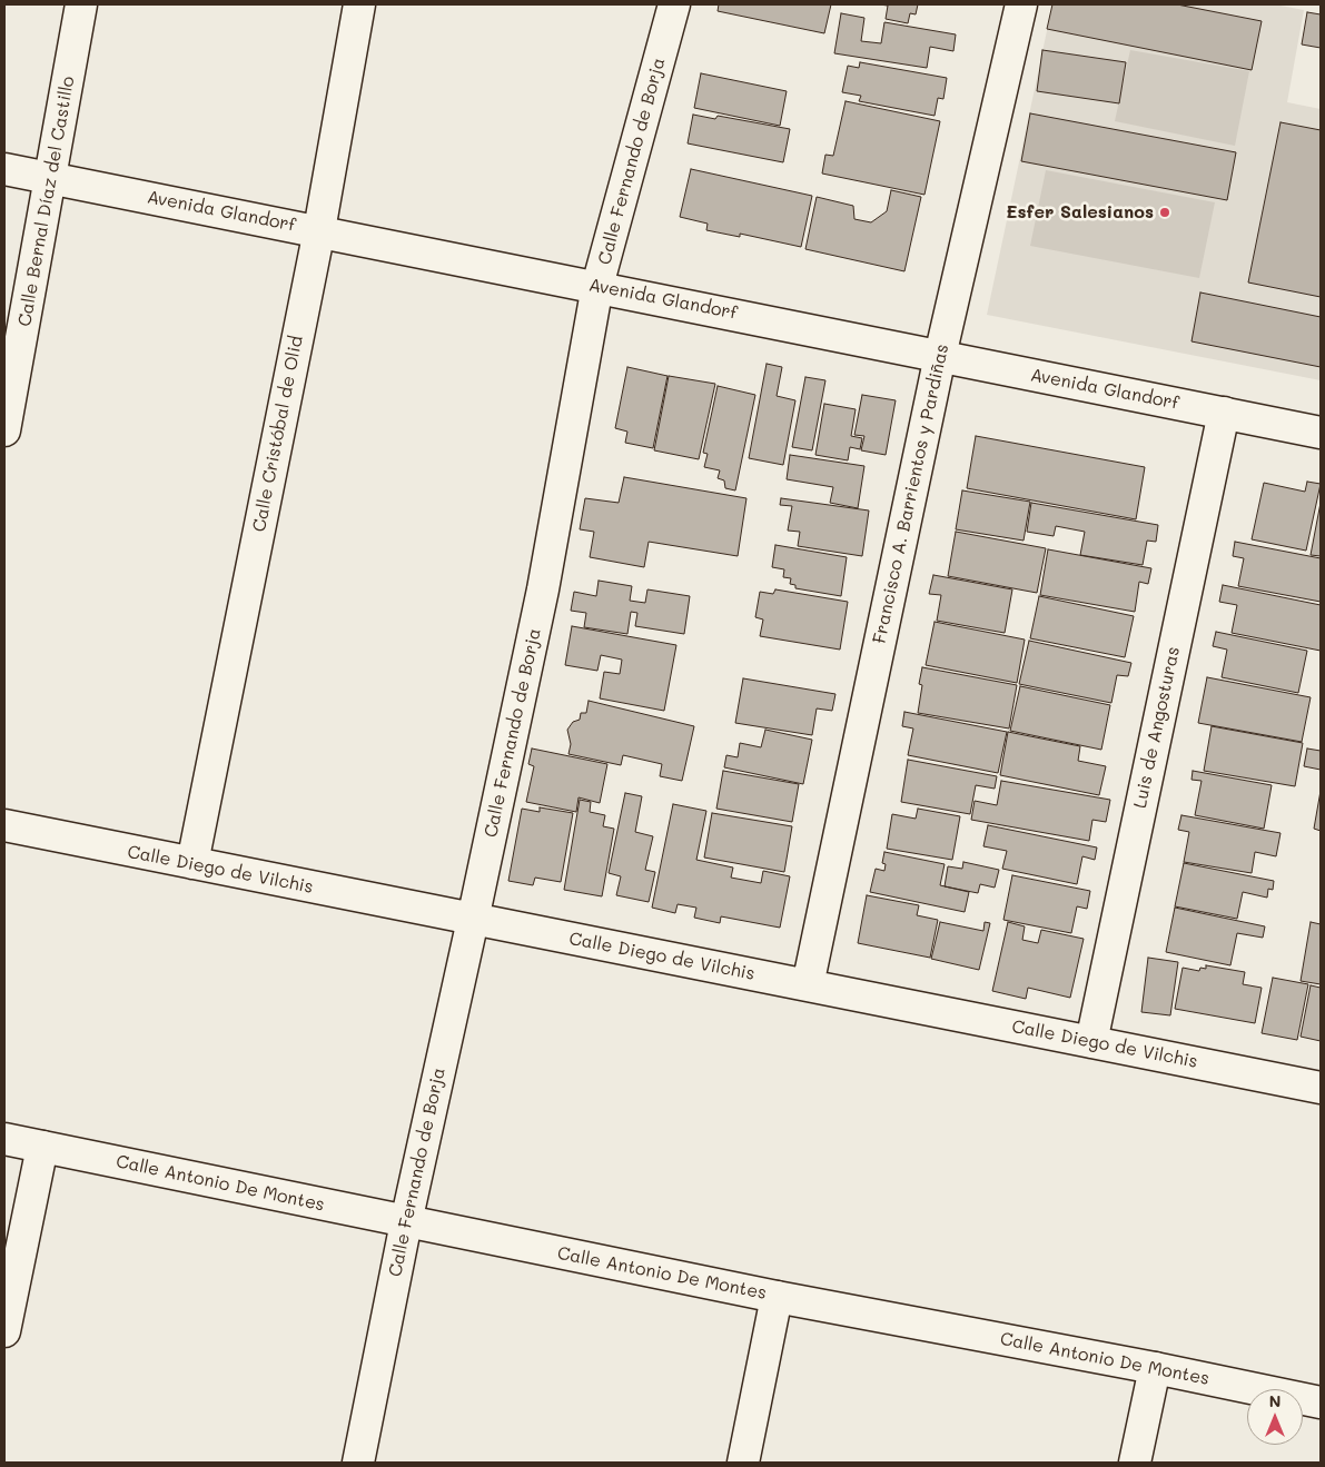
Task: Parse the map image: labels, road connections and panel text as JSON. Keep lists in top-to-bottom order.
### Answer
{
  "streets": {
    "street": [
      "Calle Fernando de Borja",
      "Calle Bernal Díaz del Castillo",
      "Avenida Glandorf",
      "Calle Cristóbal de Olid",
      "Francisco A. Barrientos y Pardiñas",
      "Luis de Angosturas",
      "Calle Diego de Vilchis",
      "Calle Antonio De Montes"
    ]
  },
  "crossings": [
    ["Calle Fernando de Borja", "Avenida Glandorf"],
    ["Calle Fernando de Borja", "Calle Diego de Vilchis"],
    ["Calle Fernando de Borja", "Calle Antonio De Montes"],
    ["Calle Bernal Díaz del Castillo", "Avenida Glandorf"],
    ["Avenida Glandorf", "Calle Cristóbal de Olid"],
    ["Avenida Glandorf", "Francisco A. Barrientos y Pardiñas"],
    ["Avenida Glandorf", "Luis de Angosturas"],
    ["Calle Cristóbal de Olid", "Calle Diego de Vilchis"],
    ["Francisco A. Barrientos y Pardiñas", "Calle Diego de Vilchis"],
    ["Luis de Angosturas", "Calle Diego de Vilchis"]
  ],
  "places": ["Esfer Salesianos"],
  "north": "top"
}
